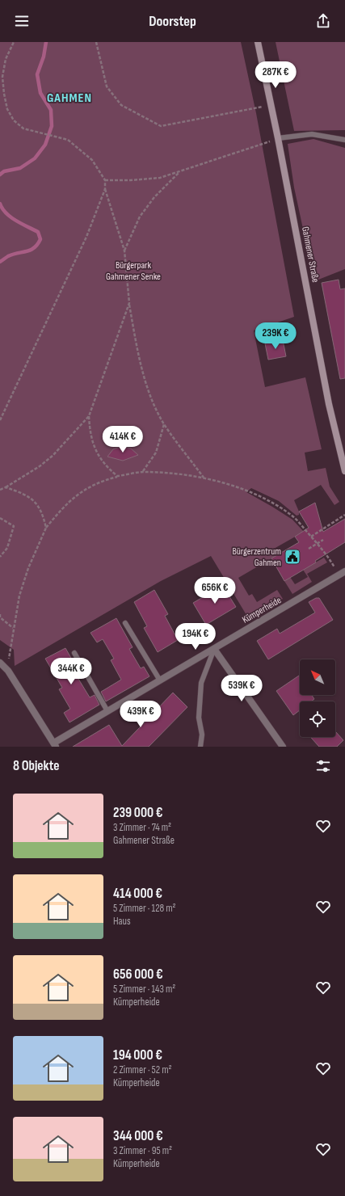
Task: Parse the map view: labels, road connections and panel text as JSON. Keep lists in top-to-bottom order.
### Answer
{
  "streets": {
    "main road": ["Gahmener Straße"],
    "street": ["Kümperheide"]
  },
  "districts": ["GAHMEN"],
  "parks": ["Bürgerpark Gahmener Senke"],
  "places": {
    "public building": ["Bürgerzentrum Gahmen"]
  },
  "north": "top left",
  "page": {
    "header": "Doorstep",
    "price": [
      "287K €",
      "239K €",
      "414K €",
      "656K €",
      "194K €",
      "344K €",
      "539K €",
      "439K €"
    ],
    "heading": "8 Objekte",
    "list": [
      {
        "name": "239 000 €",
        "note": "3 Zimmer · 74 m² · Gahmener Straße"
      },
      {
        "name": "414 000 €",
        "note": "5 Zimmer · 128 m² · Haus"
      },
      {
        "name": "656 000 €",
        "note": "5 Zimmer · 143 m² · Kümperheide"
      },
      {
        "name": "194 000 €",
        "note": "2 Zimmer · 52 m² · Kümperheide"
      },
      {
        "name": "344 000 €",
        "note": "3 Zimmer · 95 m² · Kümperheide"
      }
    ]
  }
}
